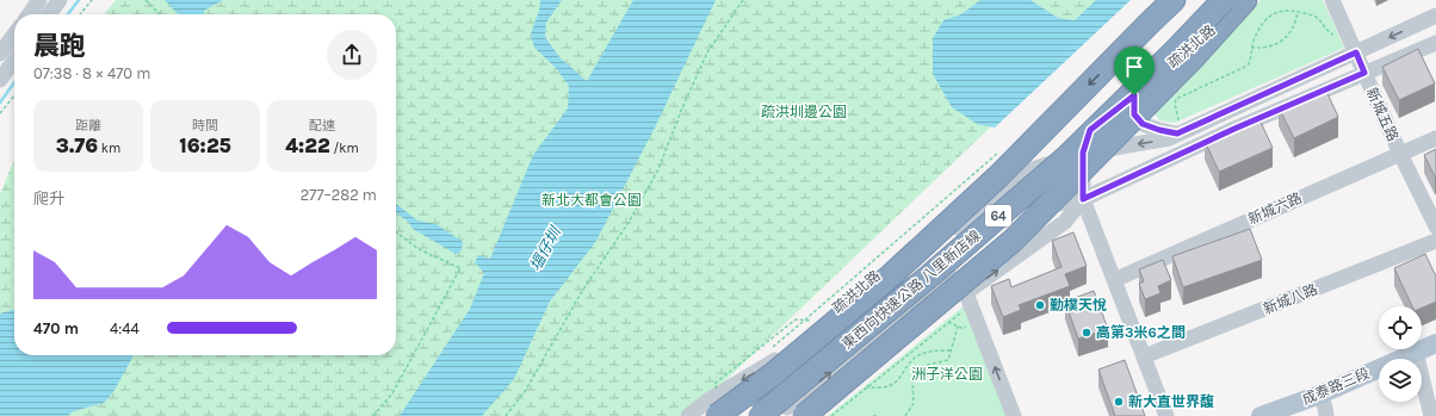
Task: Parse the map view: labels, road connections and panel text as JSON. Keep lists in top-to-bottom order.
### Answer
{
  "streets": {
    "highway": ["64", "東西向快速公路 八里新店線"],
    "main road": ["成泰路三段"],
    "street": [
      "疏洪北路",
      "新城五路",
      "新城六路",
      "新城八路"
    ]
  },
  "crossings": [
    ["新城五路", "新城六路"]
  ],
  "water": ["塭仔圳"],
  "parks": ["疏洪圳邊公園", "新北大都會公園", "洲子洋公園"],
  "places": ["勤樸天悅", "高第3米6之間", "新大直世界馥"],
  "page": {
    "heading": ["晨跑", "07:38 · 8 × 470 m"],
    "stats": [
      ["距離", "3.76 km"],
      ["時間", "16:25"],
      ["配速", "4:22 /km"]
    ],
    "chart": ["爬升", "277–282 m"],
    "list": [
      {
        "name": "470 m",
        "note": "4:44"
      }
    ]
  }
}
